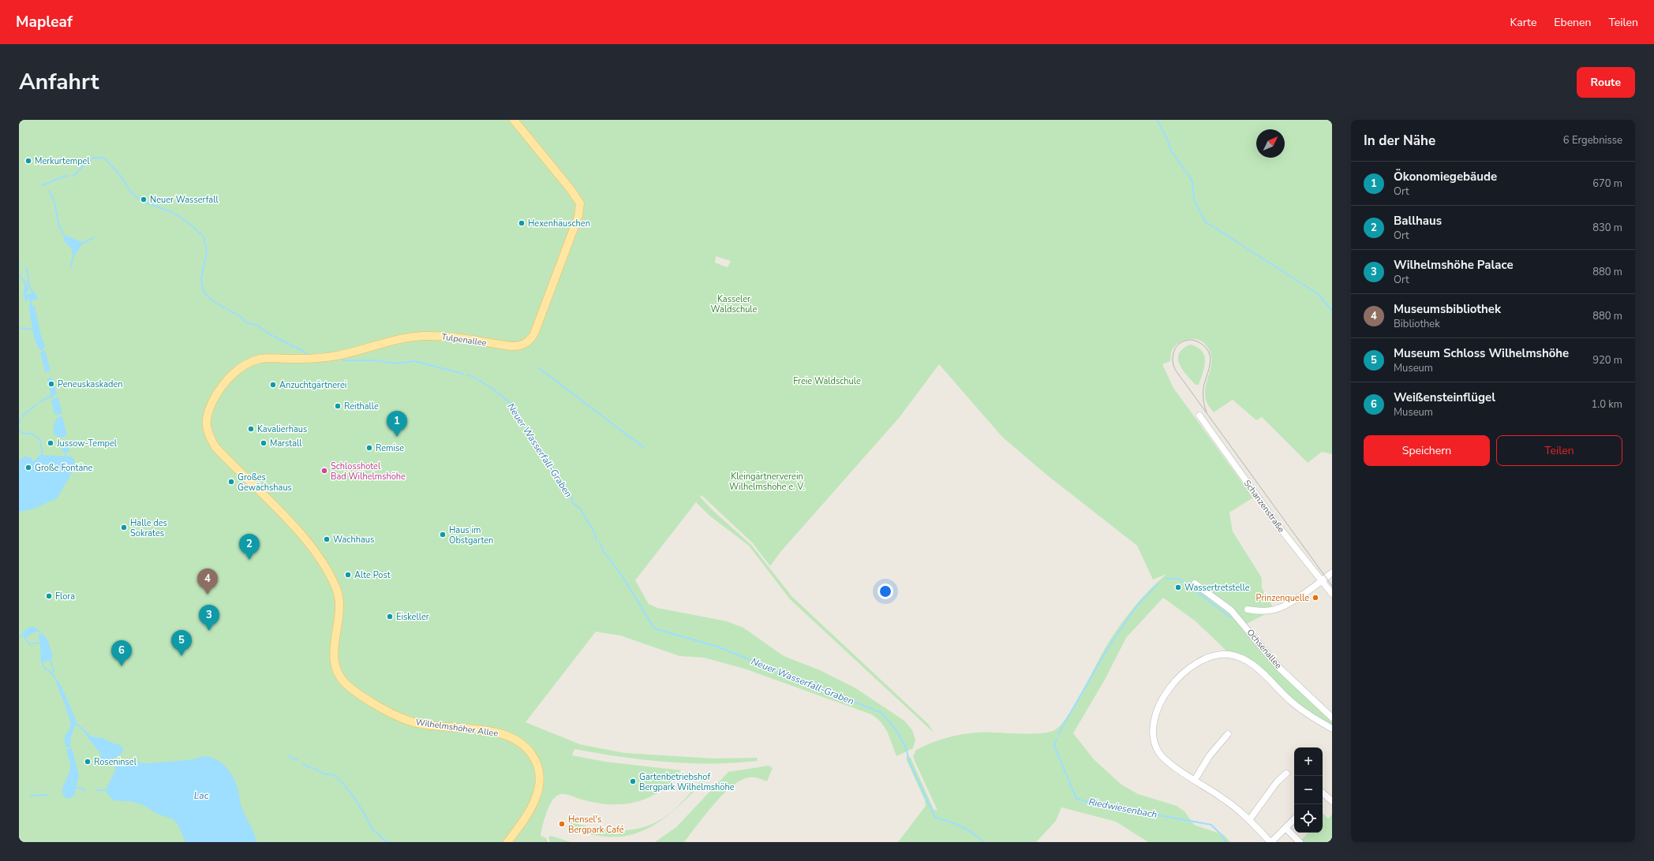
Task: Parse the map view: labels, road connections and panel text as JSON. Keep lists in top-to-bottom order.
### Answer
{
  "streets": {
    "main road": ["Tulpenallee", "Wilhelmshöher Allee"],
    "street": ["Schanzenstraße", "Ochsenallee"]
  },
  "crossings": [
    ["Tulpenallee", "Wilhelmshöher Allee"]
  ],
  "water": ["Neuer Wasserfall-Graben", "Lac", "Riedwiesenbach"],
  "parks": ["Kasseler Waldschule", "Freie Waldschule", "Kleingärtnerverein Wilhelmshöhe e. V."],
  "places": [
    "Merkurtempel",
    "Neuer Wasserfall",
    "Hexenhäuschen",
    "Peneuskaskaden",
    "Anzuchtgärtnerei",
    "Reithalle",
    "Kavalierhaus",
    "Jussow-Tempel",
    "Marstall",
    "Remise",
    "Große Fontäne",
    "Schlosshotel Bad Wilhelmshöhe",
    "Großes Gewächshaus",
    "Halle des Sokrates",
    "Haus im Obstgarten",
    "Wachhaus",
    "Alte Post",
    "Wassertretstelle",
    "Flora",
    "Prinzenquelle",
    "Eiskeller",
    "Roseninsel",
    "Gartenbetriebshof Bergpark Wilhelmshöhe",
    "Hensel's Bergpark Café"
  ],
  "north": "top right",
  "page": {
    "header": "Mapleaf",
    "nav": ["Karte", "Ebenen", "Teilen"],
    "title": "Anfahrt",
    "buttons": [
      "Route",
      ["Speichern", "Teilen"]
    ],
    "heading": ["In der Nähe", "6 Ergebnisse"],
    "list": [
      {
        "mark": "1",
        "name": "Ökonomiegebäude",
        "note": "Ort",
        "value": "670 m"
      },
      {
        "mark": "2",
        "name": "Ballhaus",
        "note": "Ort",
        "value": "830 m"
      },
      {
        "mark": "3",
        "name": "Wilhelmshöhe Palace",
        "note": "Ort",
        "value": "880 m"
      },
      {
        "mark": "4",
        "name": "Museumsbibliothek",
        "note": "Bibliothek",
        "value": "880 m"
      },
      {
        "mark": "5",
        "name": "Museum Schloss Wilhelmshöhe",
        "note": "Museum",
        "value": "920 m"
      },
      {
        "mark": "6",
        "name": "Weißensteinflügel",
        "note": "Museum",
        "value": "1.0 km"
      }
    ],
    "pins": [
      "1",
      "2",
      "4",
      "3",
      "5",
      "6"
    ],
    "map_buttons": ["+", "−"]
  }
}
